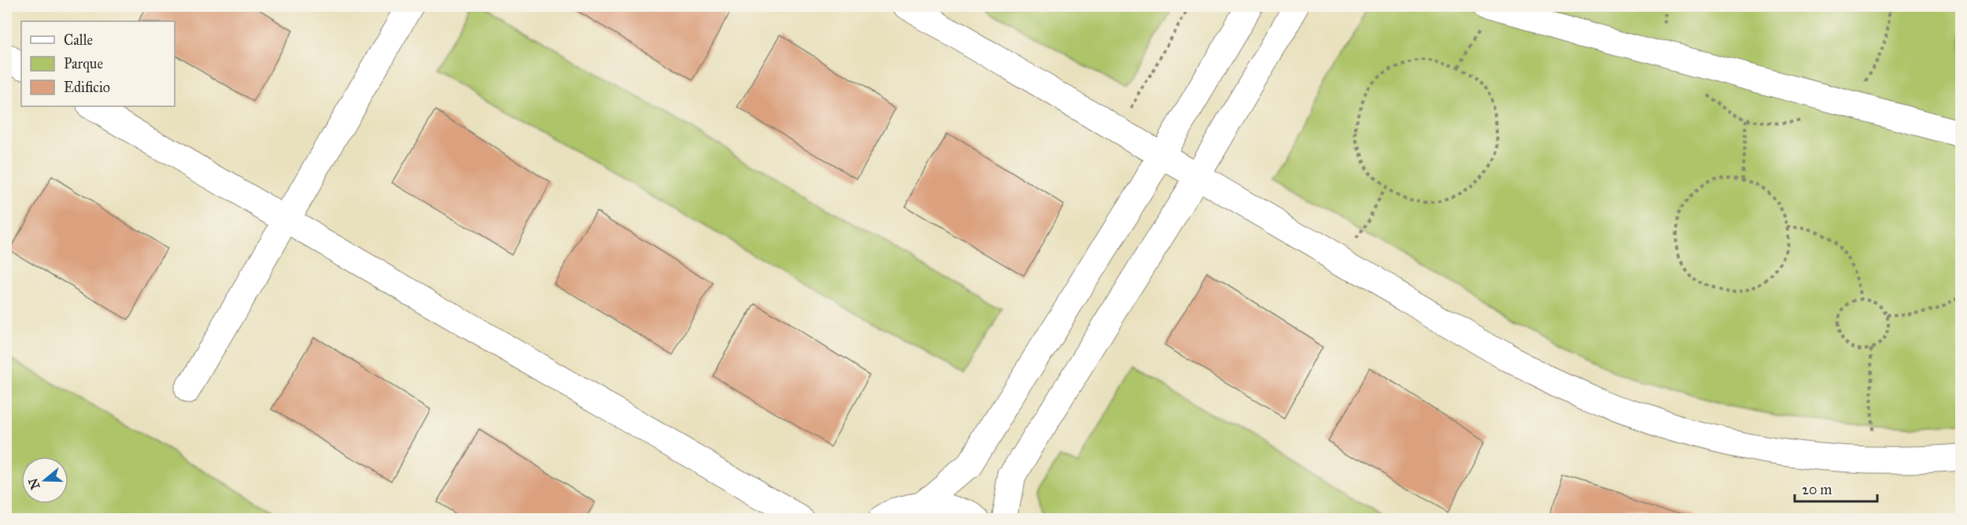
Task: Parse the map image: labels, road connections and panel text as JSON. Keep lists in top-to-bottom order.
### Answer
{
  "legend": ["Calle", "Parque", "Edificio"],
  "scale_bar": "20 m",
  "north": "left"
}
